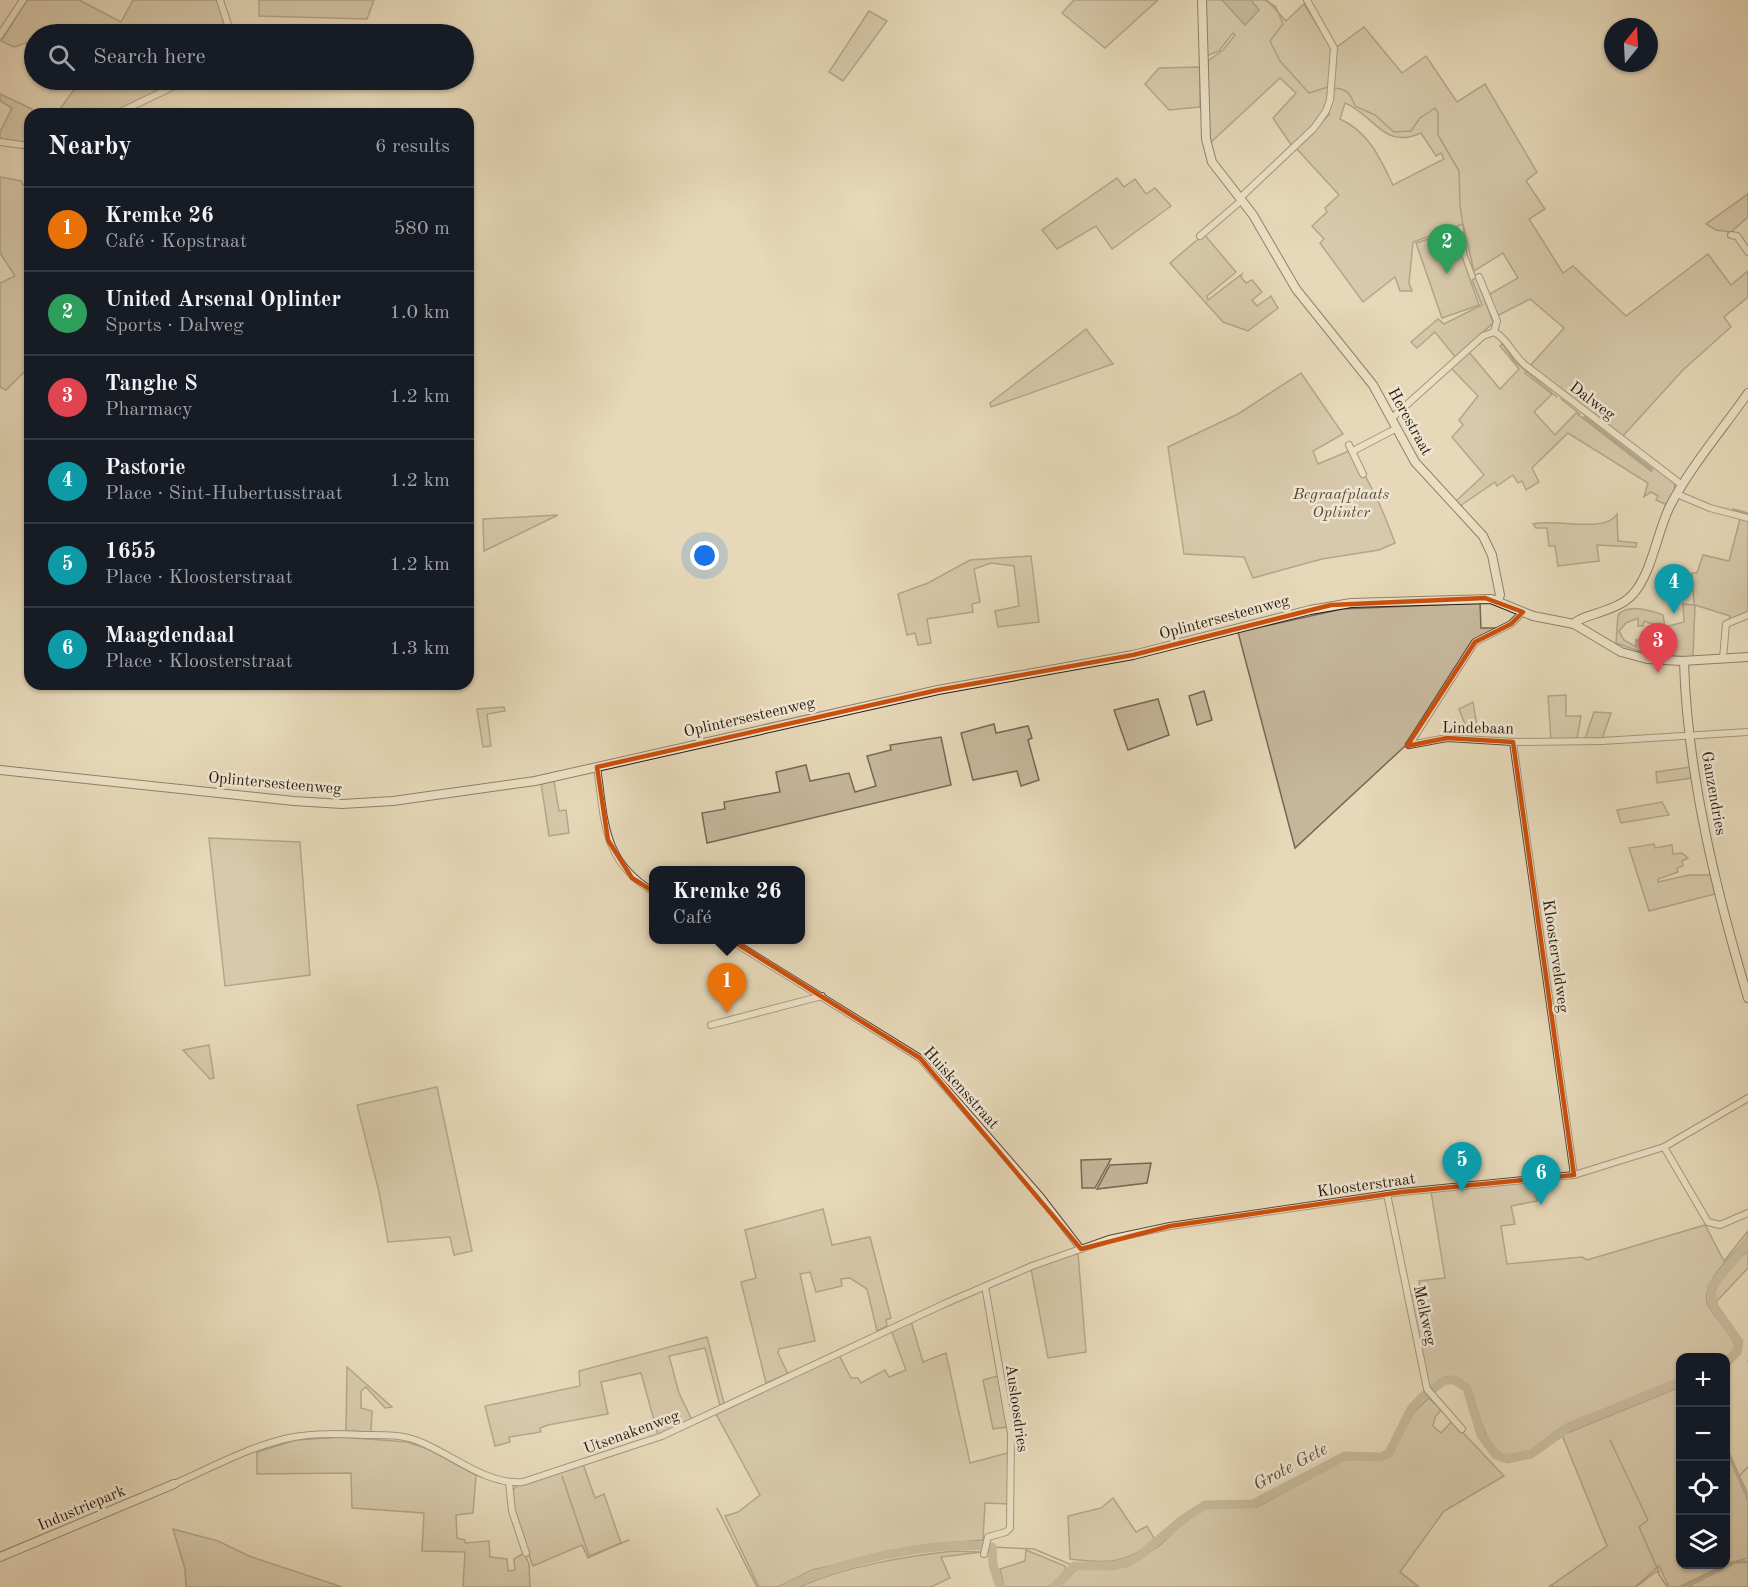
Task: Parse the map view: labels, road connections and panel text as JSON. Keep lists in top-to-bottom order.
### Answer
{
  "streets": {
    "street": [
      "Dalweg",
      "Herestraat",
      "Oplintersesteenweg",
      "Lindebaan",
      "Ganzendries",
      "Kloosterveldweg",
      "Huiskensstraat",
      "Kloosterstraat",
      "Melkweg",
      "Ausloosdries",
      "Utsenakenweg",
      "Industriepark"
    ]
  },
  "crossings": [
    ["Herestraat", "Oplintersesteenweg"],
    ["Lindebaan", "Ganzendries"],
    ["Lindebaan", "Kloosterveldweg"],
    ["Kloosterveldweg", "Kloosterstraat"],
    ["Huiskensstraat", "Kloosterstraat"],
    ["Huiskensstraat", "Utsenakenweg"],
    ["Kloosterstraat", "Melkweg"],
    ["Kloosterstraat", "Utsenakenweg"],
    ["Ausloosdries", "Utsenakenweg"]
  ],
  "water": ["Grote Gete"],
  "parks": ["Begraafplaats Oplinter"],
  "north": "top",
  "page": {
    "search": "Search here",
    "heading": ["Nearby", "6 results"],
    "list": [
      {
        "mark": "1",
        "name": "Kremke 26",
        "note": "Café · Kopstraat",
        "value": "580 m"
      },
      {
        "mark": "2",
        "name": "United Arsenal Oplinter",
        "note": "Sports · Dalweg",
        "value": "1.0 km"
      },
      {
        "mark": "3",
        "name": "Tanghe S",
        "note": "Pharmacy",
        "value": "1.2 km"
      },
      {
        "mark": "4",
        "name": "Pastorie",
        "note": "Place · Sint-Hubertusstraat",
        "value": "1.2 km"
      },
      {
        "mark": "5",
        "name": "1655",
        "note": "Place · Kloosterstraat",
        "value": "1.2 km"
      },
      {
        "mark": "6",
        "name": "Maagdendaal",
        "note": "Place · Kloosterstraat",
        "value": "1.3 km"
      }
    ],
    "pins": [
      "2",
      "4",
      "3",
      "1",
      "5",
      "6"
    ],
    "popup": ["Kremke 26", "Café"],
    "map_buttons": ["+", "−"]
  }
}
